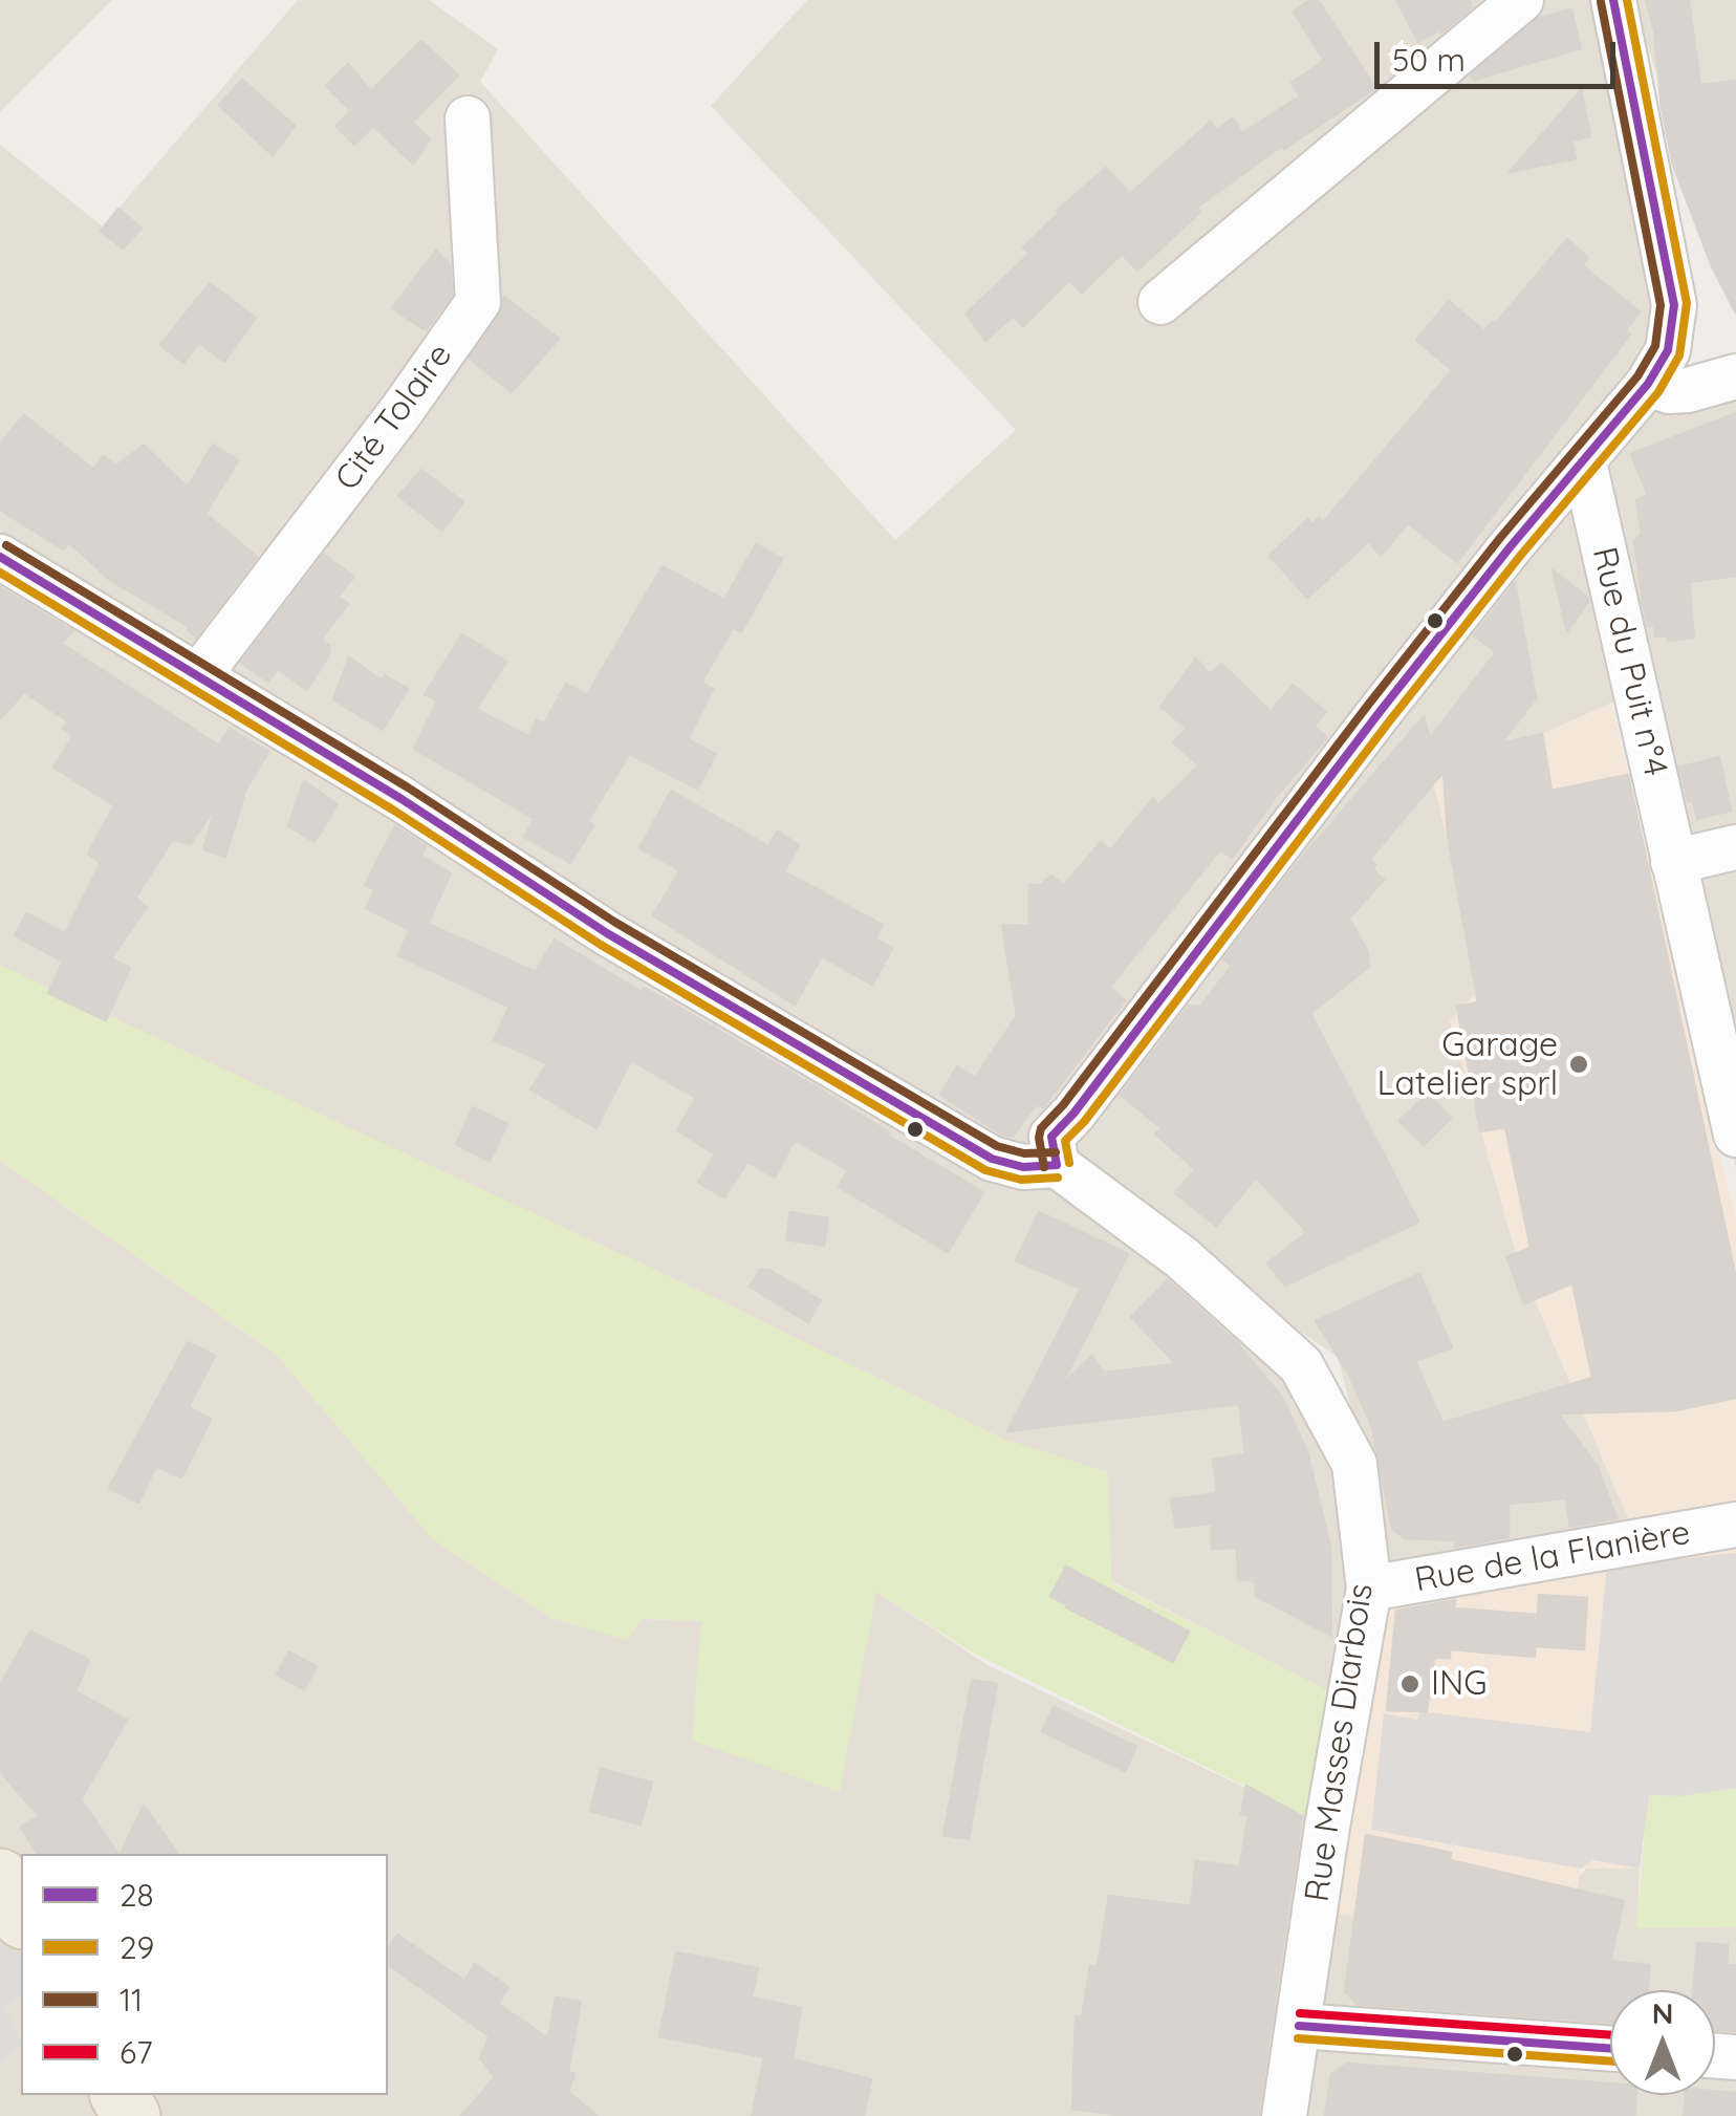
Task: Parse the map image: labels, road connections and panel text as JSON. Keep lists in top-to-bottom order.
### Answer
{
  "streets": {
    "street": [
      "Cité Tolaire",
      "Rue du Puit n°4",
      "Rue de la Flanière",
      "Rue Masses Diarbois"
    ]
  },
  "crossings": [
    ["Rue de la Flanière", "Rue Masses Diarbois"]
  ],
  "places": ["Garage Latelier sprl", "ING"],
  "lines": [
    "transit line 28",
    "transit line 29",
    "transit line 11",
    "transit line 67"
  ],
  "legend": [
    "28",
    "29",
    "11",
    "67"
  ],
  "scale_bar": "50 m",
  "north": "top"
}
